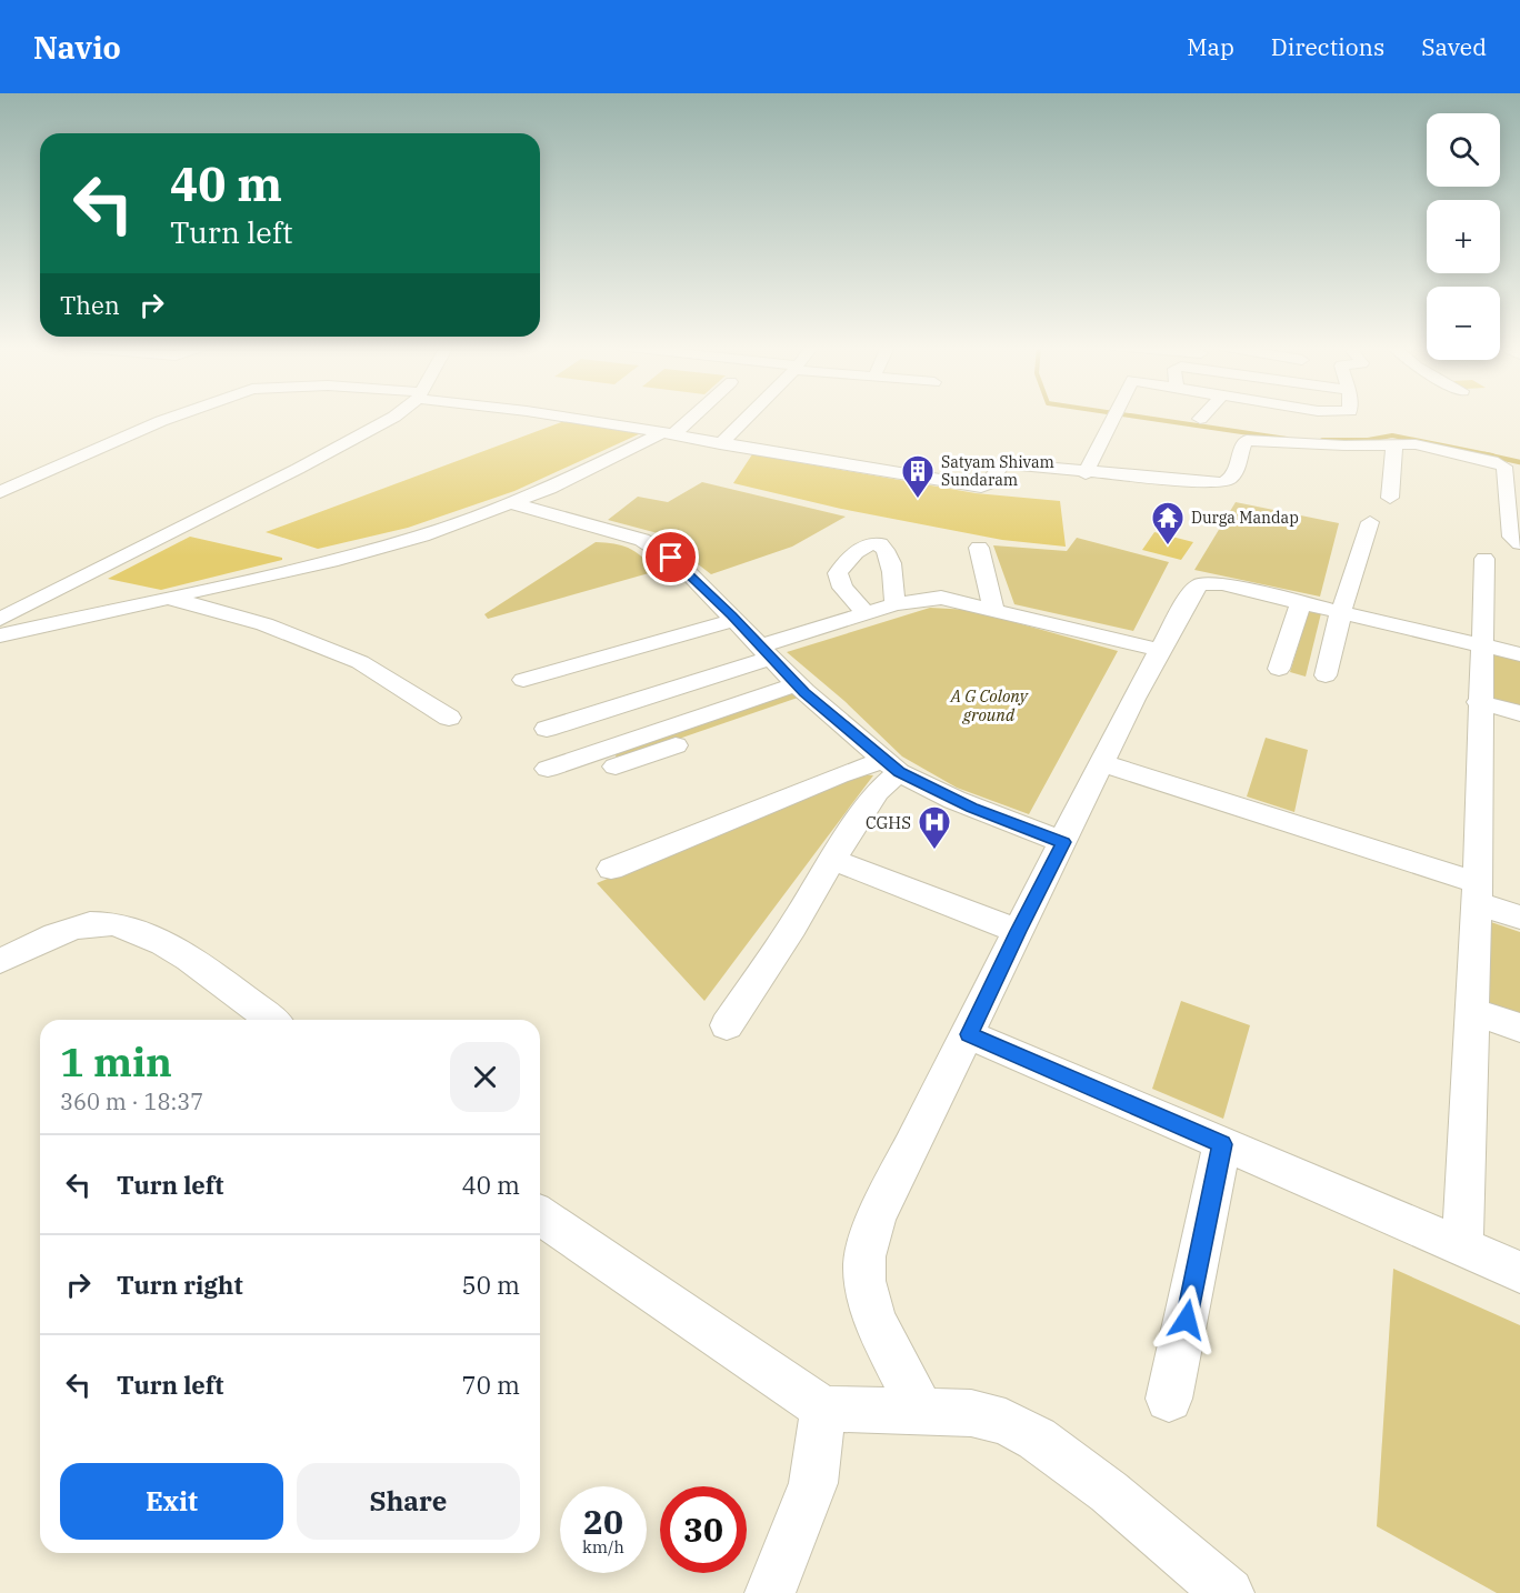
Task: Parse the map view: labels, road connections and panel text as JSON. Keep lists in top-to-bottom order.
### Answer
{
  "parks": ["A G Colony ground"],
  "places": {
    "building": ["Satyam Shivam Sundaram"],
    "temple": ["Durga Mandap"],
    "hospital": ["CGHS"]
  },
  "page": {
    "header": "Navio",
    "nav": ["Map", "Directions", "Saved"],
    "map_buttons": ["+", "−"],
    "turn": ["40 m", "Turn left"],
    "then": "Then",
    "heading": ["1 min", "360 m · 18:37"],
    "list": [
      {
        "name": "Turn left",
        "value": "40 m"
      },
      {
        "name": "Turn right",
        "value": "50 m"
      },
      {
        "name": "Turn left",
        "value": "70 m"
      }
    ],
    "buttons": ["Exit", "Share"],
    "speed": "20 km/h",
    "limit": "30"
  }
}
